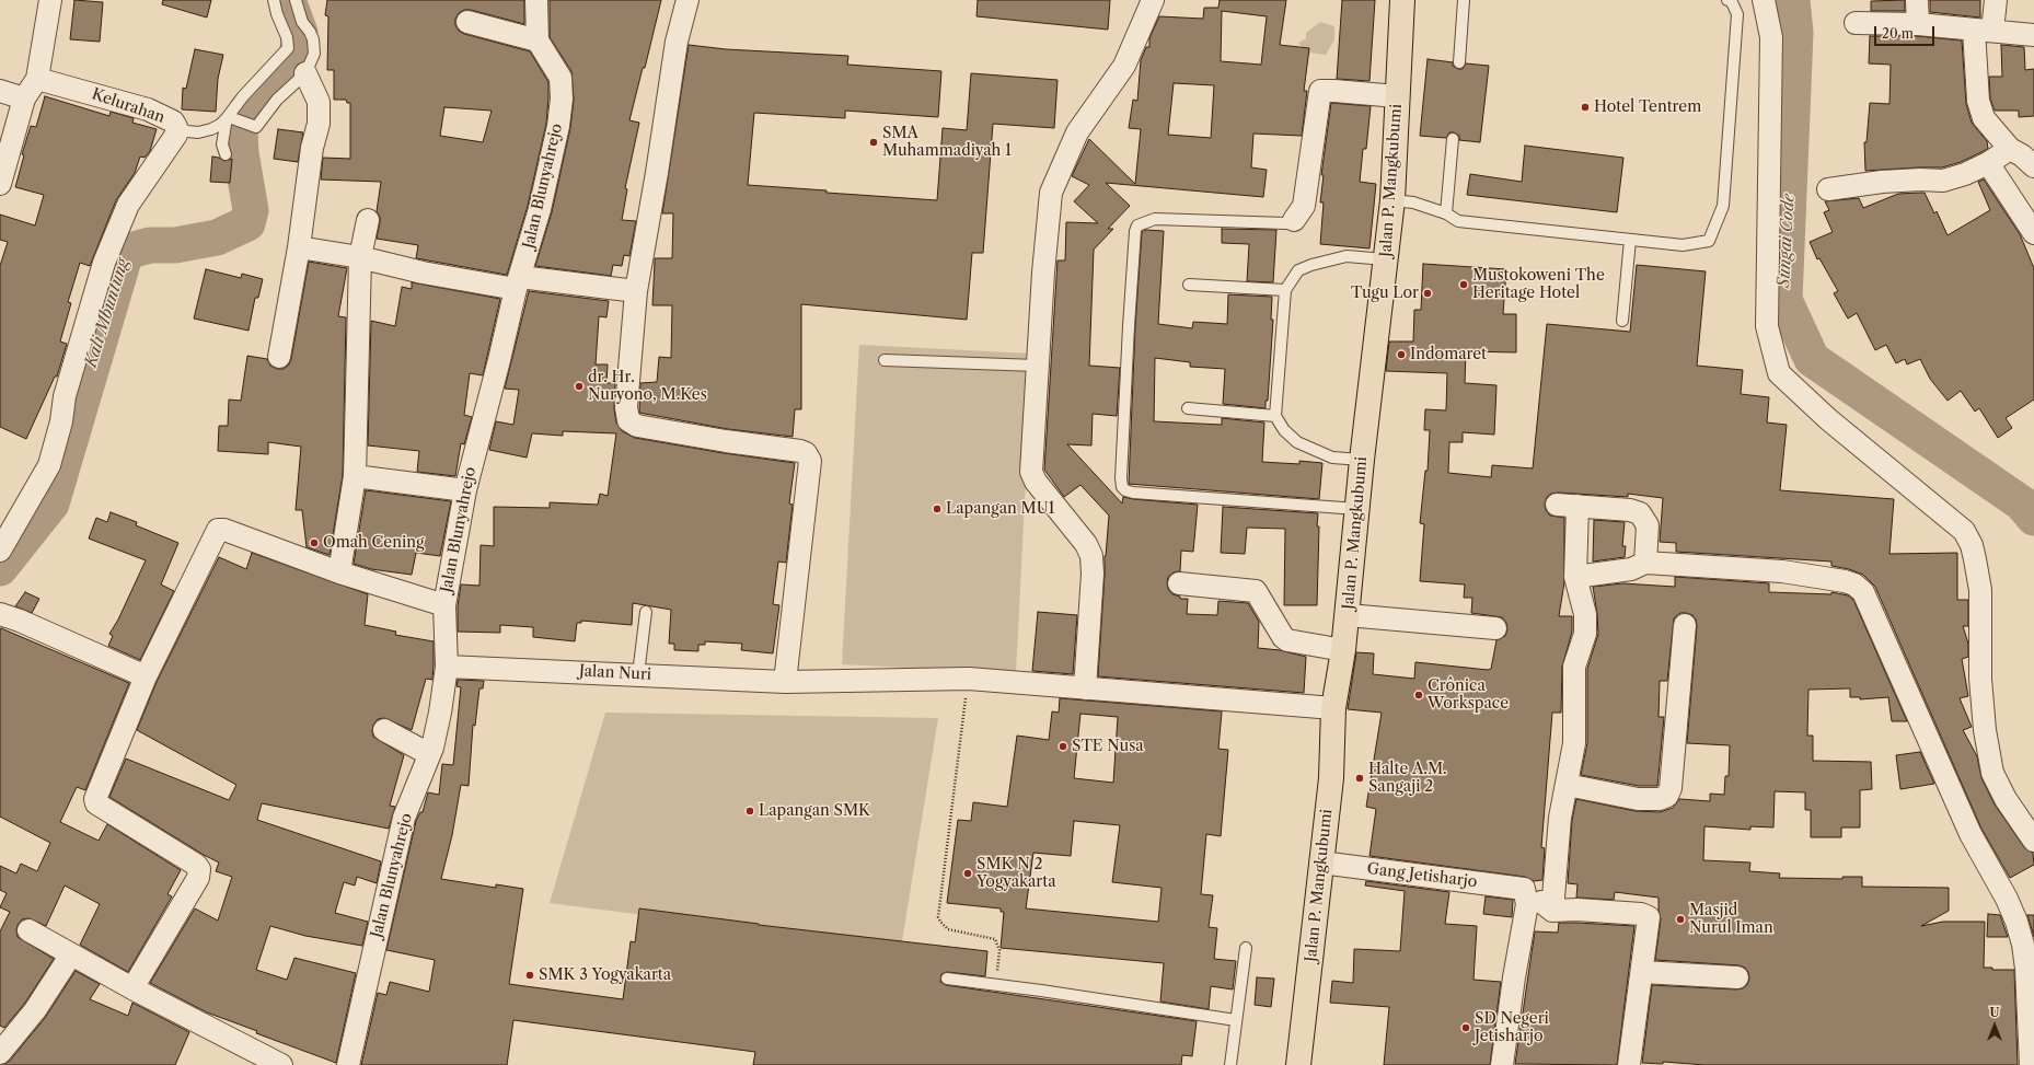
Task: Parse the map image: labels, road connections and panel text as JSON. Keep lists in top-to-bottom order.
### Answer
{
  "streets": {
    "main road": ["Jalan P. Mangkubumi"],
    "street": [
      "Kelurahan",
      "Jalan Blunyahrejo",
      "Jalan Nuri",
      "Gang Jetisharjo"
    ]
  },
  "crossings": [
    ["Jalan P. Mangkubumi", "Jalan Nuri"],
    ["Jalan P. Mangkubumi", "Gang Jetisharjo"],
    ["Jalan Blunyahrejo", "Jalan Nuri"]
  ],
  "water": ["Sungai Code", "Kali Mbuntung"],
  "places": [
    "Hotel Tentrem",
    "SMA Muhammadiyah 1",
    "Mustokoweni The Heritage Hotel",
    "Tugu Lor",
    "Indomaret",
    "dr. Hr. Nuryono, M.Kes",
    "Lapangan MU1",
    "Omah Cening",
    "Crônica Workspace",
    "STE Nusa",
    "Halte A.M. Sangaji 2",
    "Lapangan SMK",
    "SMK N 2 Yogyakarta",
    "Masjid Nurul Iman",
    "SMK 3 Yogyakarta",
    "SD Negeri Jetisharjo"
  ],
  "scale_bar": "20 m",
  "north": "top"
}
